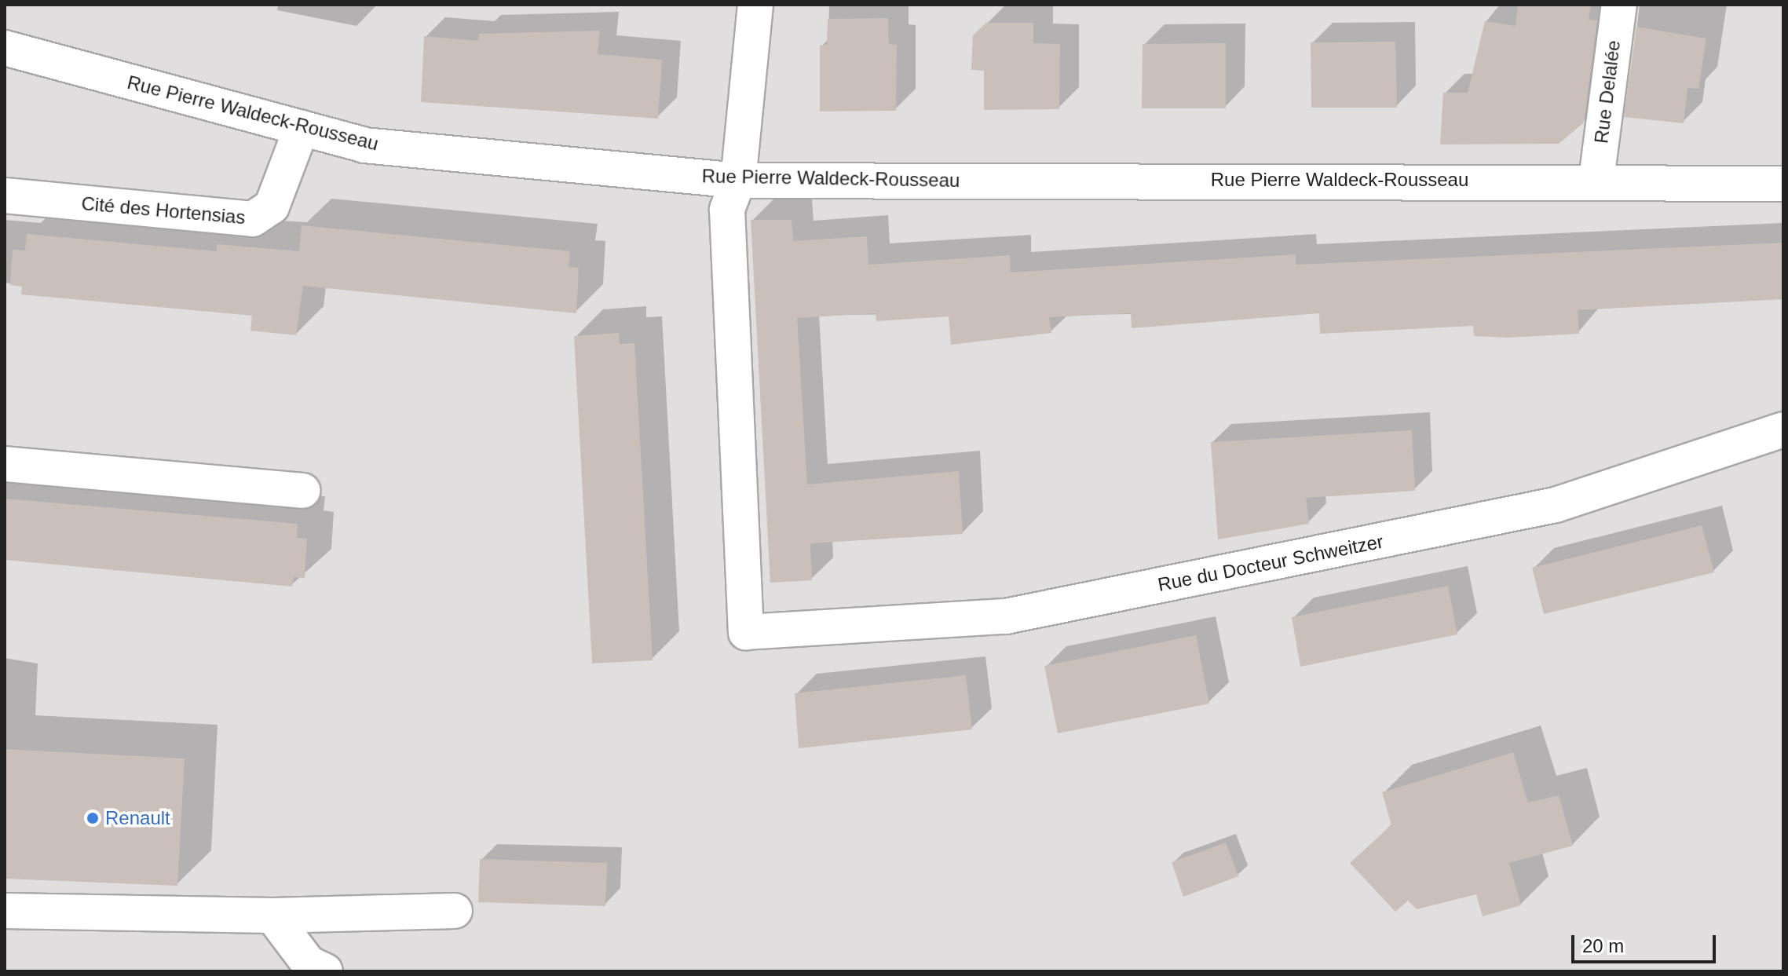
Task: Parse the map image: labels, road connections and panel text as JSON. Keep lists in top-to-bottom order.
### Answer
{
  "streets": {
    "street": [
      "Rue Delalée",
      "Rue Pierre Waldeck-Rousseau",
      "Cité des Hortensias",
      "Rue du Docteur Schweitzer"
    ]
  },
  "crossings": [
    ["Rue Delalée", "Rue Pierre Waldeck-Rousseau"],
    ["Rue Pierre Waldeck-Rousseau", "Cité des Hortensias"],
    ["Rue Pierre Waldeck-Rousseau", "Rue du Docteur Schweitzer"]
  ],
  "places": ["Renault"],
  "scale_bar": "20 m"
}
